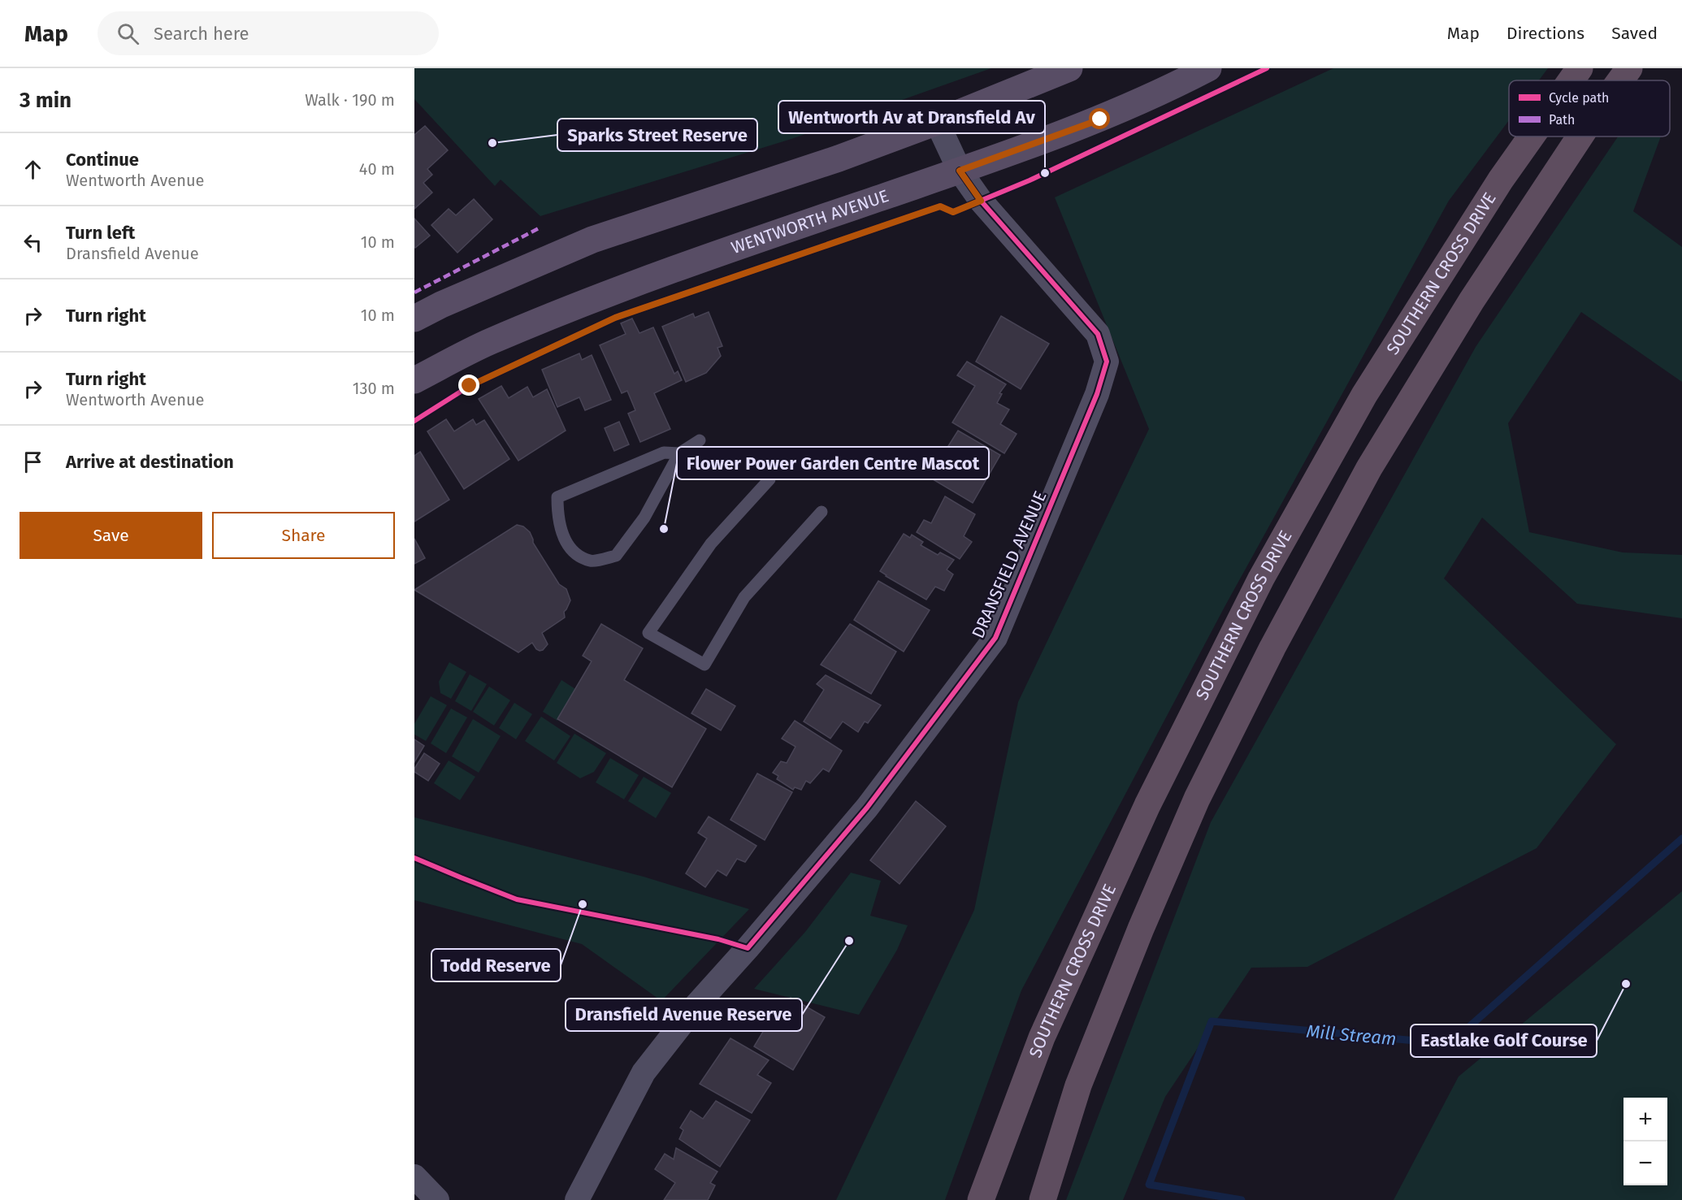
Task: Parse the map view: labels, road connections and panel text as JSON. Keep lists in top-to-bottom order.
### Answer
{
  "streets": {
    "highway": ["SOUTHERN CROSS DRIVE"],
    "main road": ["WENTWORTH AVENUE"],
    "street": ["DRANSFIELD AVENUE"]
  },
  "crossings": [
    ["WENTWORTH AVENUE", "DRANSFIELD AVENUE"]
  ],
  "water": ["Mill Stream"],
  "places": [
    "Sparks Street Reserve",
    "Wentworth Av at Dransfield Av",
    "Flower Power Garden Centre Mascot",
    "Todd Reserve",
    "Dransfield Avenue Reserve",
    "Eastlake Golf Course"
  ],
  "legend": ["Cycle path", "Path"],
  "page": {
    "header": "Map",
    "search": "Search here",
    "nav": ["Map", "Directions", "Saved"],
    "heading": ["3 min", "Walk · 190 m"],
    "list": [
      ["Continue", "Wentworth Avenue", "40 m"],
      ["Turn left", "Dransfield Avenue", "10 m"],
      ["Turn right", "10 m"],
      ["Turn right", "Wentworth Avenue", "130 m"],
      "Arrive at destination"
    ],
    "buttons": ["Save", "Share"],
    "map_buttons": ["+", "−"]
  }
}
